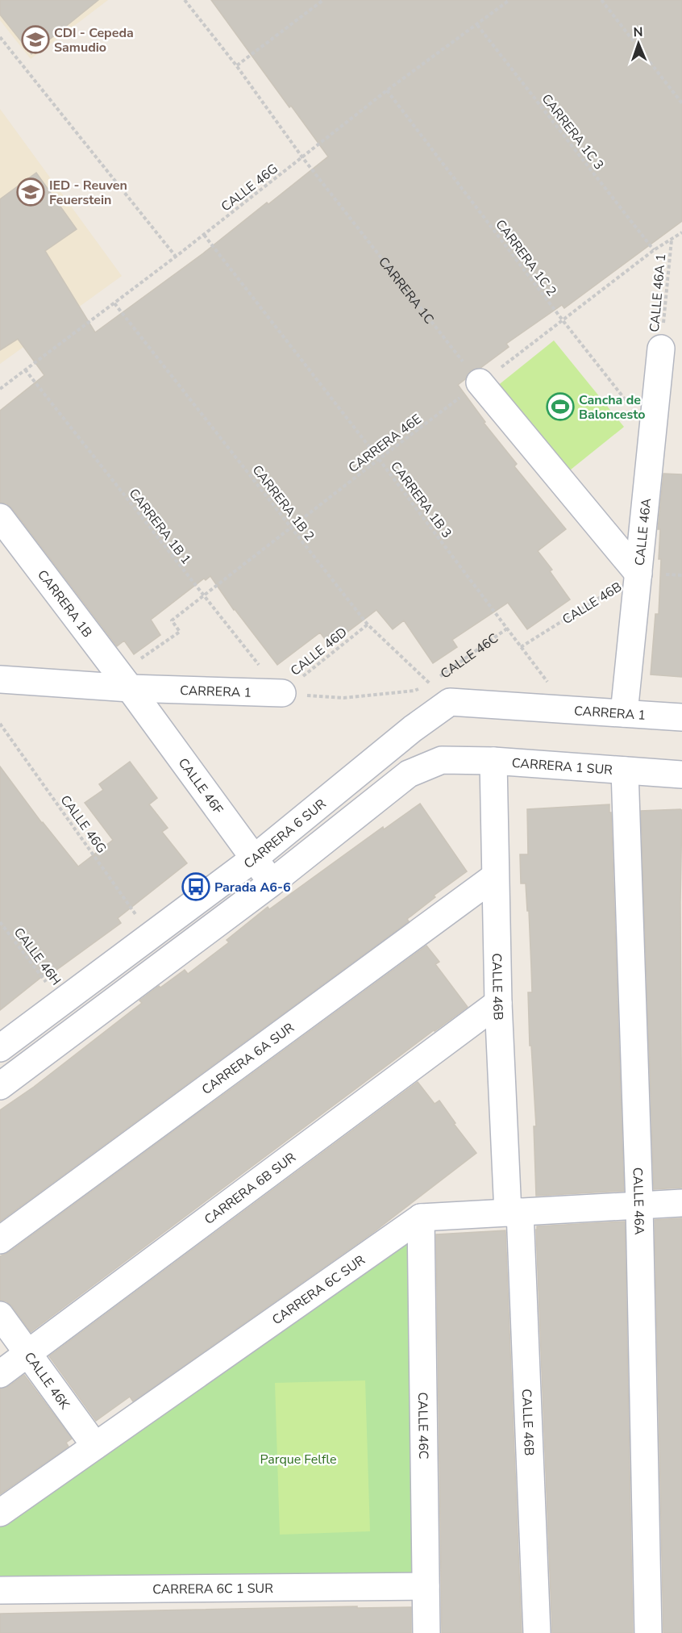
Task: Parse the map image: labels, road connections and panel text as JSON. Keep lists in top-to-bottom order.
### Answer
{
  "streets": {
    "street": [
      "CALLE 46A",
      "CARRERA 1B",
      "CALLE 46B",
      "CALLE 46C",
      "CARRERA 1",
      "CARRERA 1 SUR",
      "CALLE 46F",
      "CARRERA 6 SUR",
      "CARRERA 6A SUR",
      "CARRERA 6B SUR",
      "CARRERA 6C SUR",
      "CALLE 46K",
      "CARRERA 6C 1 SUR"
    ],
    "path": [
      "CARRERA 1C 3",
      "CALLE 46G",
      "CARRERA 1C 2",
      "CARRERA 1C",
      "CALLE 46A 1",
      "CARRERA 46E",
      "CARRERA 1B 3",
      "CARRERA 1B 2",
      "CARRERA 1B 1",
      "CALLE 46D",
      "CALLE 46H"
    ]
  },
  "crossings": [
    ["CARRERA 1C 3", "CALLE 46G"],
    ["CARRERA 1C 3", "CARRERA 46E"],
    ["CALLE 46G", "CARRERA 1C 2"],
    ["CALLE 46G", "CARRERA 1C"],
    ["CALLE 46G", "CARRERA 1B 3"],
    ["CALLE 46G", "CARRERA 1B 2"],
    ["CALLE 46G", "CARRERA 1B 1"],
    ["CALLE 46G", "CARRERA 6 SUR"],
    ["CARRERA 1C 2", "CARRERA 46E"],
    ["CARRERA 1C 2", "CALLE 46A"],
    ["CARRERA 1C", "CARRERA 46E"],
    ["CALLE 46A 1", "CARRERA 46E"],
    ["CALLE 46A 1", "CALLE 46A"],
    ["CARRERA 46E", "CARRERA 1B 3"],
    ["CARRERA 46E", "CARRERA 1B 2"],
    ["CARRERA 46E", "CARRERA 1B 1"],
    ["CARRERA 46E", "CARRERA 1B"],
    ["CARRERA 46E", "CARRERA 1"],
    ["CARRERA 46E", "CALLE 46F"],
    ["CARRERA 1B 3", "CALLE 46B"],
    ["CARRERA 1B 3", "CALLE 46C"],
    ["CARRERA 1B 3", "CARRERA 1"],
    ["CARRERA 1B 2", "CALLE 46D"],
    ["CARRERA 1B 2", "CALLE 46C"],
    ["CARRERA 1B 2", "CARRERA 1"],
    ["CARRERA 1B 2", "CARRERA 6 SUR"],
    ["CARRERA 1B 1", "CALLE 46D"],
    ["CARRERA 1B 1", "CARRERA 1"],
    ["CALLE 46A", "CALLE 46B"],
    ["CALLE 46A", "CARRERA 1"],
    ["CALLE 46A", "CARRERA 1 SUR"],
    ["CARRERA 1B", "CARRERA 1"],
    ["CARRERA 1B", "CALLE 46F"],
    ["CALLE 46B", "CARRERA 1 SUR"],
    ["CALLE 46B", "CARRERA 6A SUR"],
    ["CALLE 46B", "CARRERA 6B SUR"],
    ["CALLE 46D", "CARRERA 1"],
    ["CALLE 46C", "CARRERA 6C SUR"],
    ["CALLE 46C", "CARRERA 6C 1 SUR"],
    ["CARRERA 1", "CALLE 46F"],
    ["CARRERA 1", "CARRERA 6 SUR"],
    ["CARRERA 1 SUR", "CALLE 46F"],
    ["CALLE 46F", "CARRERA 6 SUR"],
    ["CARRERA 6 SUR", "CALLE 46H"],
    ["CARRERA 6B SUR", "CALLE 46K"],
    ["CARRERA 6C SUR", "CALLE 46K"]
  ],
  "parks": ["Parque Felfle"],
  "places": {
    "school or university": ["CDI - Cepeda Samudio", "IED - Reuven Feuerstein"],
    "sports": ["Cancha de Baloncesto"],
    "bus stop": ["Parada A6-6"]
  },
  "north": "top"
}
